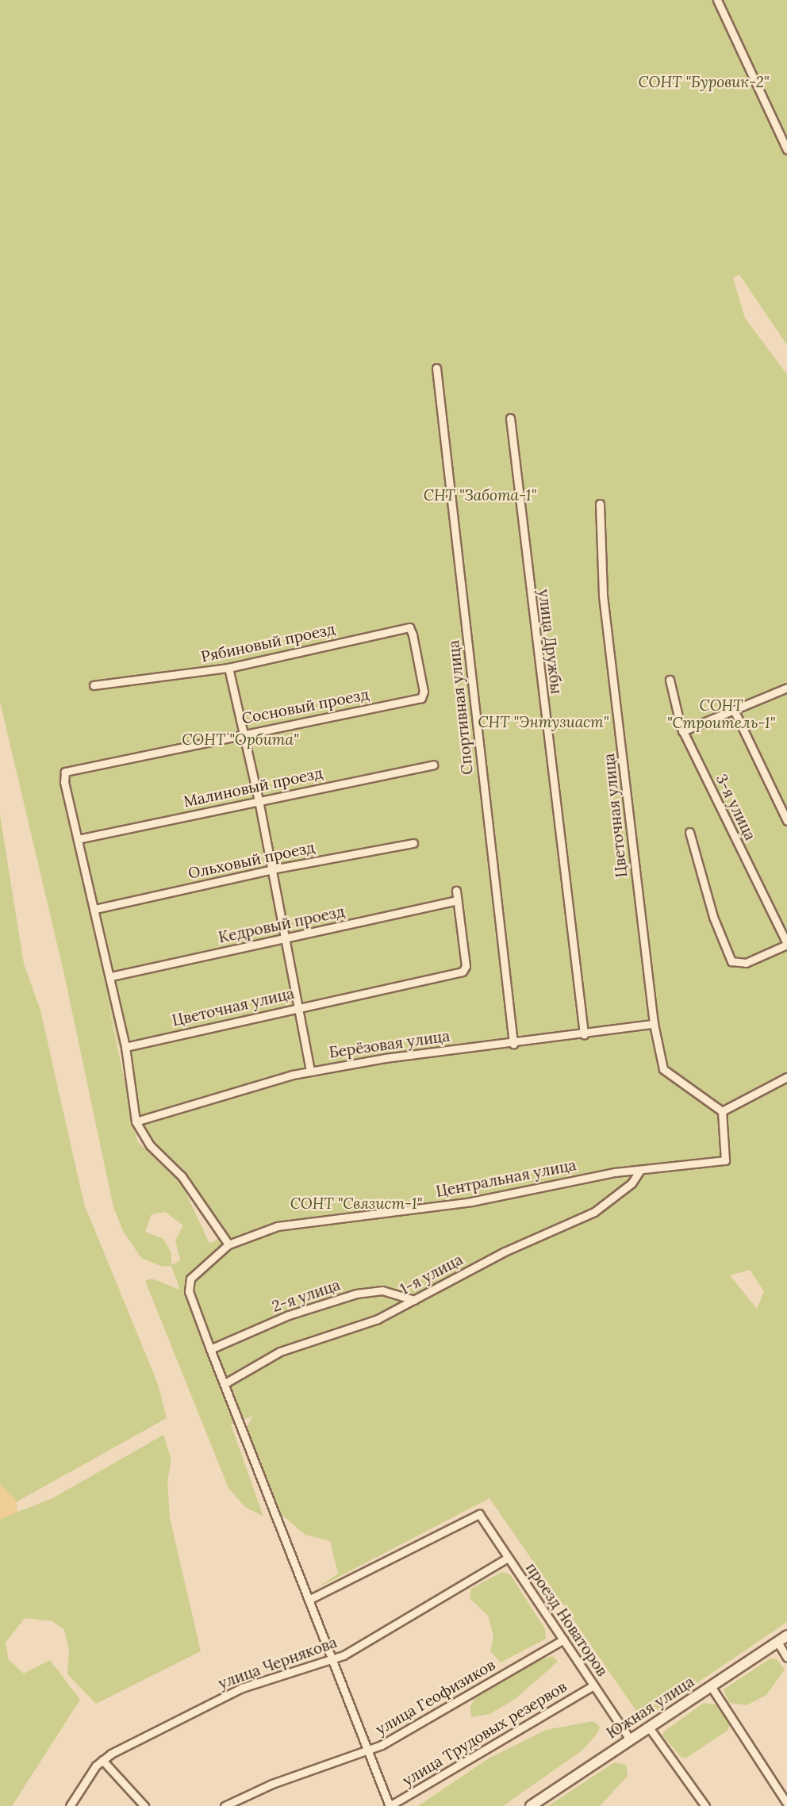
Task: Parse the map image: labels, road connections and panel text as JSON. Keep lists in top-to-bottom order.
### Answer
{
  "streets": {
    "main road": ["Южная улица"],
    "street": [
      "улица Дружбы",
      "Рябиновый проезд",
      "Сосновый проезд",
      "Спортивная улица",
      "Малиновый проезд",
      "3-я улица",
      "Цветочная улица",
      "Ольховый проезд",
      "Кедровый проезд",
      "Берёзовая улица",
      "Центральная улица",
      "1-я улица",
      "2-я улица",
      "проезд Новаторов",
      "улица Чернякова",
      "улица Геофизиков",
      "улица Трудовых резервов"
    ]
  },
  "crossings": [
    ["улица Дружбы", "Берёзовая улица"],
    ["Рябиновый проезд", "Сосновый проезд"],
    ["Сосновый проезд", "Малиновый проезд"],
    ["Спортивная улица", "Берёзовая улица"],
    ["Цветочная улица", "Кедровый проезд"],
    ["Цветочная улица", "Берёзовая улица"],
    ["Цветочная улица", "Центральная улица"],
    ["Центральная улица", "1-я улица"],
    ["1-я улица", "2-я улица"],
    ["проезд Новаторов", "улица Чернякова"],
    ["проезд Новаторов", "улица Геофизиков"],
    ["проезд Новаторов", "Южная улица"],
    ["проезд Новаторов", "улица Трудовых резервов"]
  ],
  "parks": [
    "СОНТ \"Буровик-2\"",
    "СНТ \"Забота-1\"",
    "СОНТ \"Строитель-1\"",
    "СНТ \"Энтузиаст\"",
    "СОНТ \"Орбита\"",
    "СОНТ \"Связист-1\""
  ]
}
